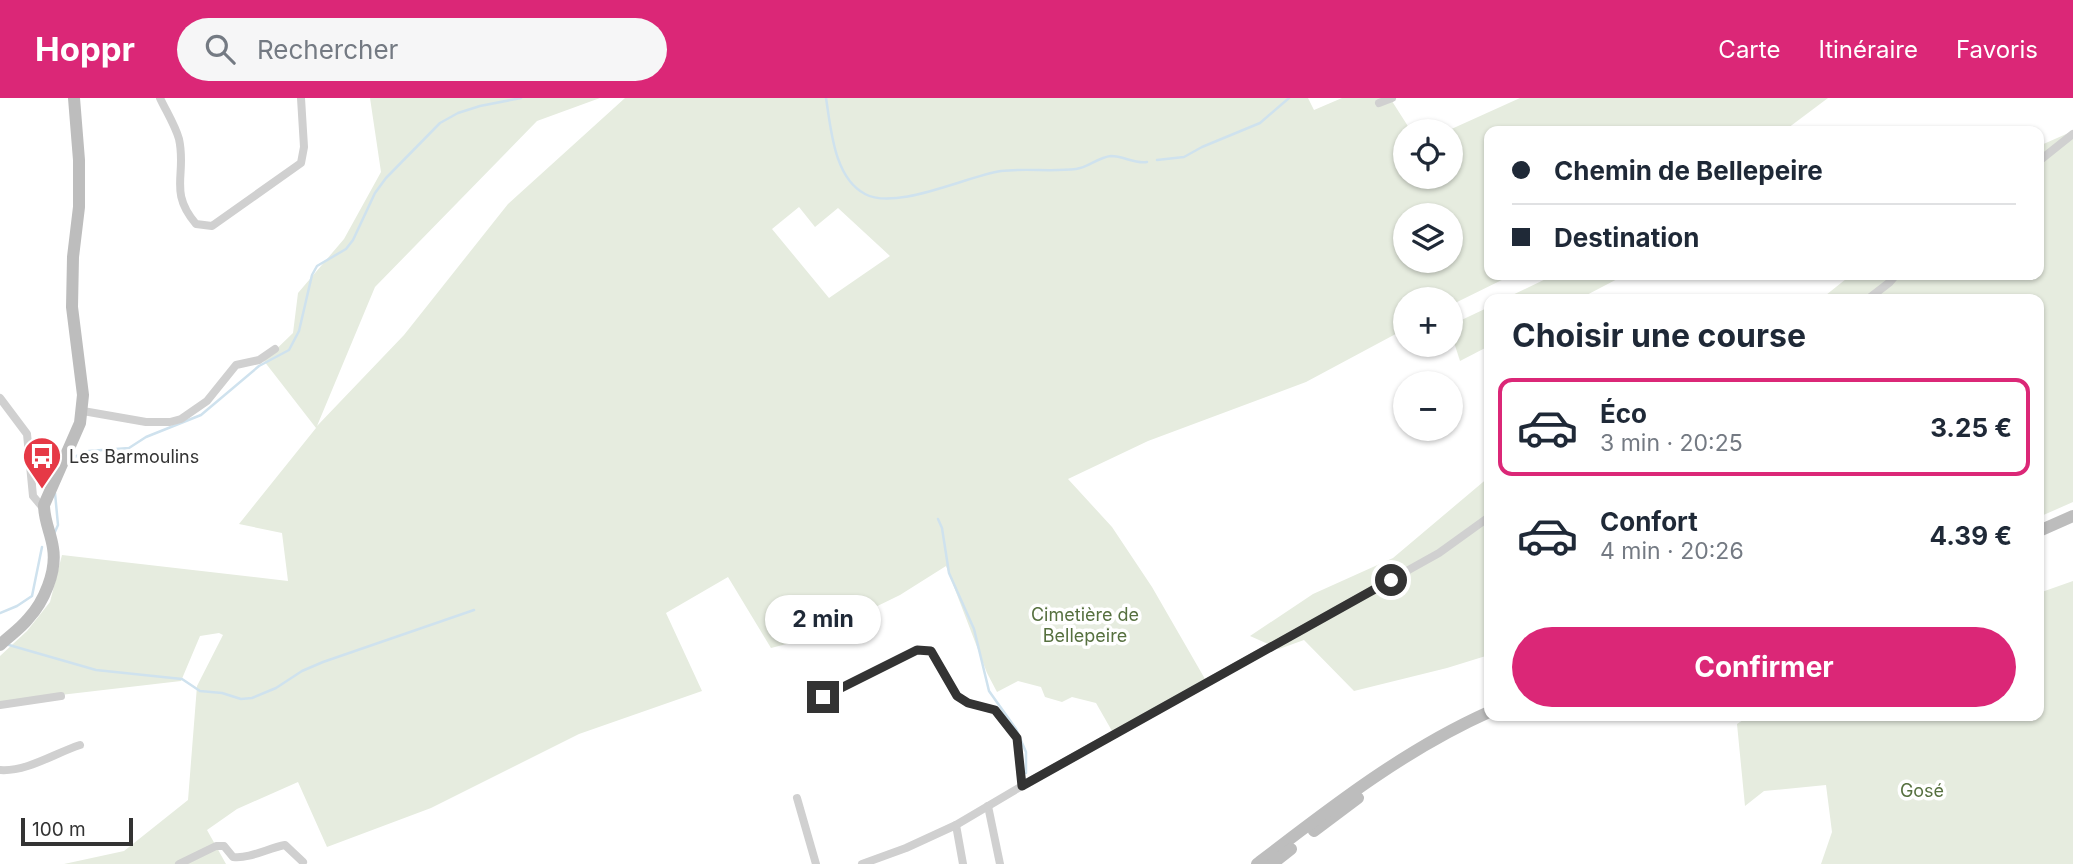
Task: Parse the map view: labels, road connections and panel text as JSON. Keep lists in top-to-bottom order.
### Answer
{
  "parks": ["Cimetière de Bellepeire", "Gosé"],
  "places": {
    "bus stop": ["Les Barmoulins"]
  },
  "scale_bar": "100 m",
  "page": {
    "header": "Hoppr",
    "search": "Rechercher",
    "nav": ["Carte", "Itinéraire", "Favoris"],
    "map_buttons": ["+", "−"],
    "banner": ["Chemin de Bellepeire", "Destination"],
    "heading": "Choisir une course",
    "list": [
      {
        "name": "Éco",
        "note": "3 min · 20:25",
        "value": "3.25 €"
      },
      {
        "name": "Confort",
        "note": "4 min · 20:26",
        "value": "4.39 €"
      }
    ],
    "bubble": "2 min",
    "buttons": "Confirmer",
    "scale": "100 m"
  }
}
